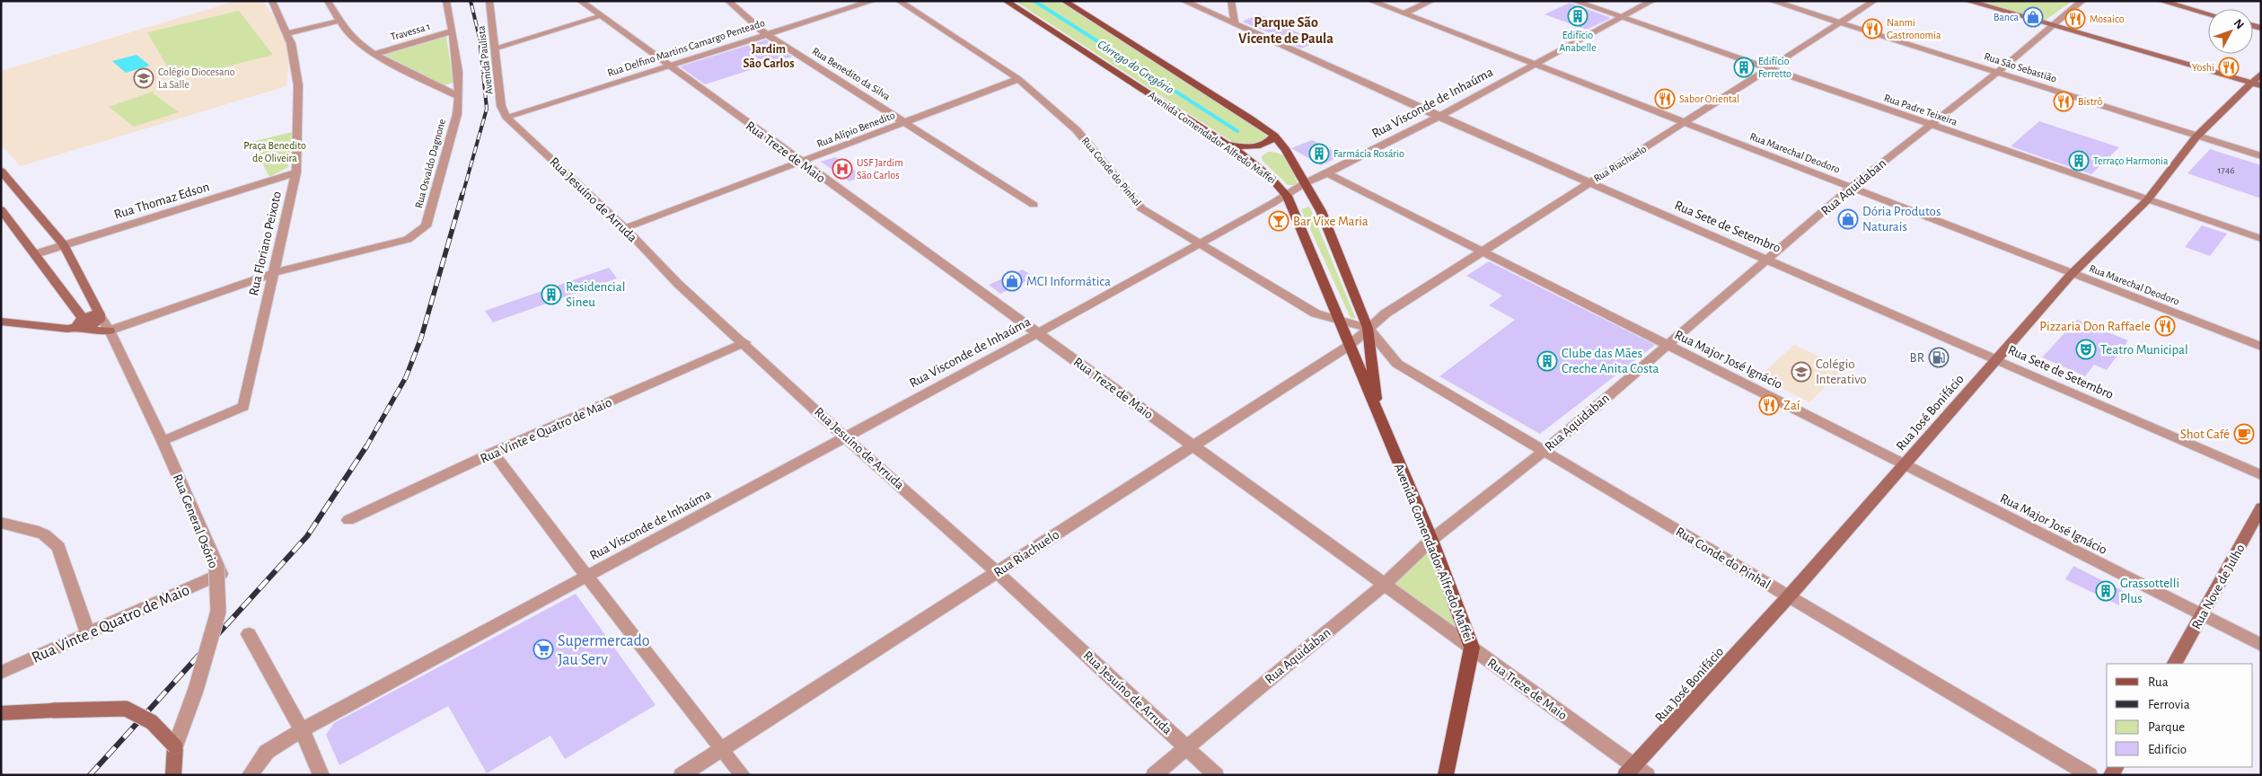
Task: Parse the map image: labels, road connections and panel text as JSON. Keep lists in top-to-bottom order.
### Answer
{
  "streets": {
    "main road": ["Avenida Comendador Alfredo Maffei", "Rua José Bonifácio", "Rua Nove de Julho"],
    "street": [
      "Travessa 1",
      "Rua Delfino Martins Camargo Penteado",
      "Avenida Paulista",
      "Rua São Sebastião",
      "Rua Benedito da Silva",
      "Rua Visconde de Inhaúma",
      "Rua Padre Teixeira",
      "Rua Alípio Benedito",
      "Rua Treze de Maio",
      "Rua Marechal Deodoro",
      "Rua Osvaldo Dagnone",
      "Rua Riachuelo",
      "Rua Conde do Pinhal",
      "Rua Aquidaban",
      "Rua Jesuíno de Arruda",
      "Rua Thomaz Edson",
      "Rua Sete de Setembro",
      "Rua Floriano Peixoto",
      "Rua Major José Ignácio",
      "Rua Vinte e Quatro de Maio",
      "Rua General Osório"
    ]
  },
  "crossings": [
    ["Rua Delfino Martins Camargo Penteado", "Avenida Paulista"],
    ["Rua Delfino Martins Camargo Penteado", "Rua Benedito da Silva"],
    ["Rua Delfino Martins Camargo Penteado", "Rua Treze de Maio"],
    ["Rua Delfino Martins Camargo Penteado", "Rua Jesuíno de Arruda"],
    ["Avenida Paulista", "Rua Jesuíno de Arruda"],
    ["Rua São Sebastião", "Rua Riachuelo"],
    ["Rua São Sebastião", "Rua Aquidaban"],
    ["Rua São Sebastião", "Rua José Bonifácio"],
    ["Rua Benedito da Silva", "Rua Alípio Benedito"],
    ["Rua Visconde de Inhaúma", "Rua Padre Teixeira"],
    ["Rua Visconde de Inhaúma", "Avenida Comendador Alfredo Maffei"],
    ["Rua Visconde de Inhaúma", "Rua Treze de Maio"],
    ["Rua Visconde de Inhaúma", "Rua Marechal Deodoro"],
    ["Rua Visconde de Inhaúma", "Rua Conde do Pinhal"],
    ["Rua Visconde de Inhaúma", "Rua Jesuíno de Arruda"],
    ["Rua Visconde de Inhaúma", "Rua Sete de Setembro"],
    ["Rua Visconde de Inhaúma", "Rua Major José Ignácio"],
    ["Rua Padre Teixeira", "Rua Riachuelo"],
    ["Rua Padre Teixeira", "Rua Aquidaban"],
    ["Rua Padre Teixeira", "Rua José Bonifácio"],
    ["Rua Alípio Benedito", "Rua Treze de Maio"],
    ["Rua Alípio Benedito", "Rua Conde do Pinhal"],
    ["Rua Alípio Benedito", "Rua Jesuíno de Arruda"],
    ["Avenida Comendador Alfredo Maffei", "Rua Treze de Maio"],
    ["Avenida Comendador Alfredo Maffei", "Rua Riachuelo"],
    ["Avenida Comendador Alfredo Maffei", "Rua Conde do Pinhal"],
    ["Avenida Comendador Alfredo Maffei", "Rua Aquidaban"],
    ["Rua Treze de Maio", "Rua Riachuelo"],
    ["Rua Treze de Maio", "Rua Aquidaban"],
    ["Rua Treze de Maio", "Rua José Bonifácio"],
    ["Rua Marechal Deodoro", "Rua Riachuelo"],
    ["Rua Marechal Deodoro", "Rua Aquidaban"],
    ["Rua Marechal Deodoro", "Rua José Bonifácio"],
    ["Rua Riachuelo", "Rua Conde do Pinhal"],
    ["Rua Riachuelo", "Rua Jesuíno de Arruda"],
    ["Rua Riachuelo", "Rua Sete de Setembro"],
    ["Rua Riachuelo", "Rua Major José Ignácio"],
    ["Rua Conde do Pinhal", "Rua Aquidaban"],
    ["Rua Conde do Pinhal", "Rua José Bonifácio"],
    ["Rua Aquidaban", "Rua Jesuíno de Arruda"],
    ["Rua Aquidaban", "Rua Sete de Setembro"],
    ["Rua Aquidaban", "Rua Major José Ignácio"],
    ["Rua Jesuíno de Arruda", "Rua Vinte e Quatro de Maio"],
    ["Rua Thomaz Edson", "Rua Floriano Peixoto"],
    ["Rua Sete de Setembro", "Rua José Bonifácio"],
    ["Rua Floriano Peixoto", "Rua General Osório"],
    ["Rua Major José Ignácio", "Rua José Bonifácio"],
    ["Rua Major José Ignácio", "Rua Nove de Julho"],
    ["Rua Vinte e Quatro de Maio", "Rua General Osório"]
  ],
  "districts": ["Parque São Vicente de Paula", "Jardim São Carlos"],
  "water": ["Córrego do Gregório"],
  "parks": ["Praça Benedito de Oliveira"],
  "places": {
    "building": [
      "Edifício Anabelle",
      "Edifício Ferretto",
      "Farmácia Rosário",
      "Terraço Harmonia",
      "Residencial Sineu",
      "Clube das Mães Creche Anita Costa",
      "Grassottelli Plus"
    ],
    "shop": ["Banca", "Dória Produtos Naturais", "MCI Informática"],
    "restaurant": [
      "Mosaico",
      "Nanmi Gastronomia",
      "Yoshi",
      "Sabor Oriental",
      "Bistrô",
      "Pizzaria Don Raffaele",
      "Zaí"
    ],
    "school or university": ["Colégio Diocesano La Salle", "Colégio Interativo"],
    "hospital": ["USF Jardim São Carlos"],
    "bar": ["Bar Vixe Maria"],
    "theatre": ["Teatro Municipal"],
    "fuel station": ["BR"],
    "cafe": ["Shot Café"],
    "supermarket": ["Supermercado Jau Serv"]
  },
  "house_numbers": ["1746"],
  "legend": [
    "Rua",
    "Ferrovia",
    "Parque",
    "Edifício"
  ],
  "north": "top right"
}
